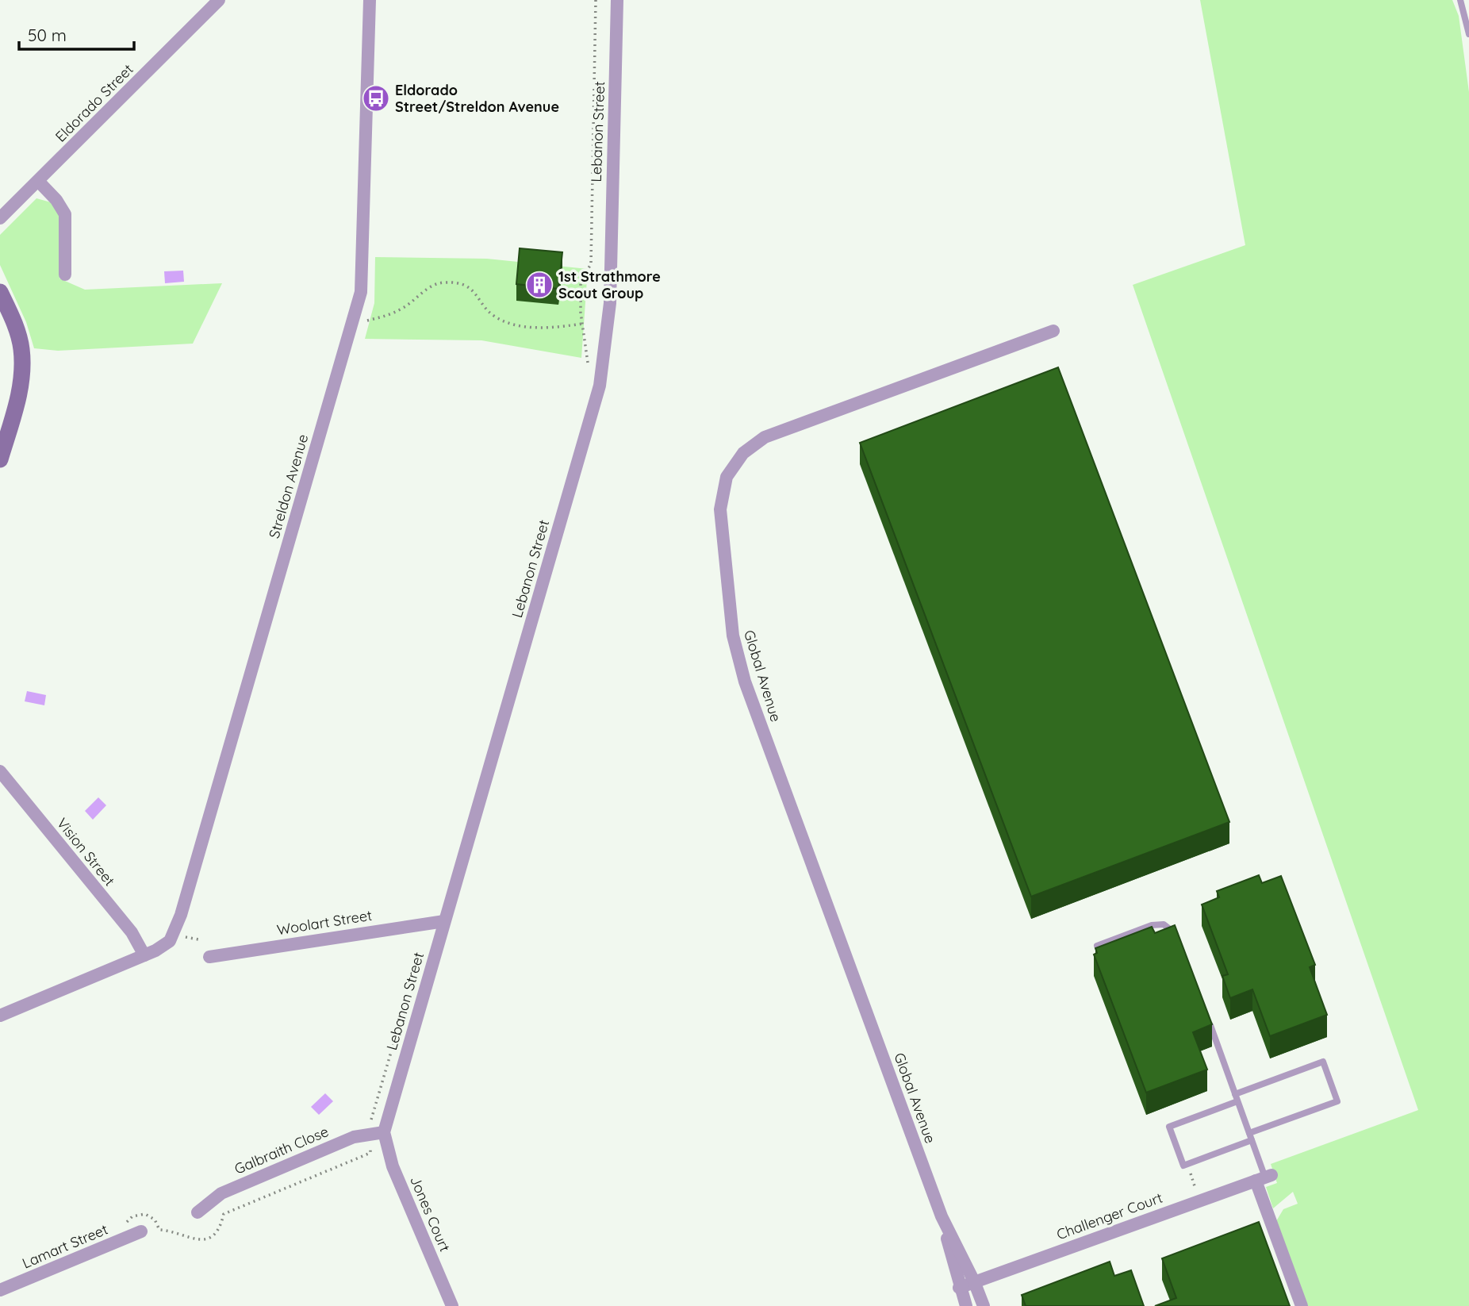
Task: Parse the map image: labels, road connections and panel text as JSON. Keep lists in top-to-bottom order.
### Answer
{
  "streets": {
    "street": [
      "Eldorado Street",
      "Lebanon Street",
      "Streldon Avenue",
      "Global Avenue",
      "Vision Street",
      "Woolart Street",
      "Galbraith Close",
      "Jones Court",
      "Challenger Court",
      "Lamart Street"
    ]
  },
  "crossings": [
    ["Lebanon Street", "Woolart Street"],
    ["Lebanon Street", "Galbraith Close"],
    ["Lebanon Street", "Jones Court"],
    ["Streldon Avenue", "Vision Street"],
    ["Global Avenue", "Challenger Court"],
    ["Galbraith Close", "Jones Court"]
  ],
  "places": {
    "bus stop": ["Eldorado Street/Streldon Avenue"],
    "building": ["1st Strathmore Scout Group"]
  },
  "scale_bar": "50 m"
}
